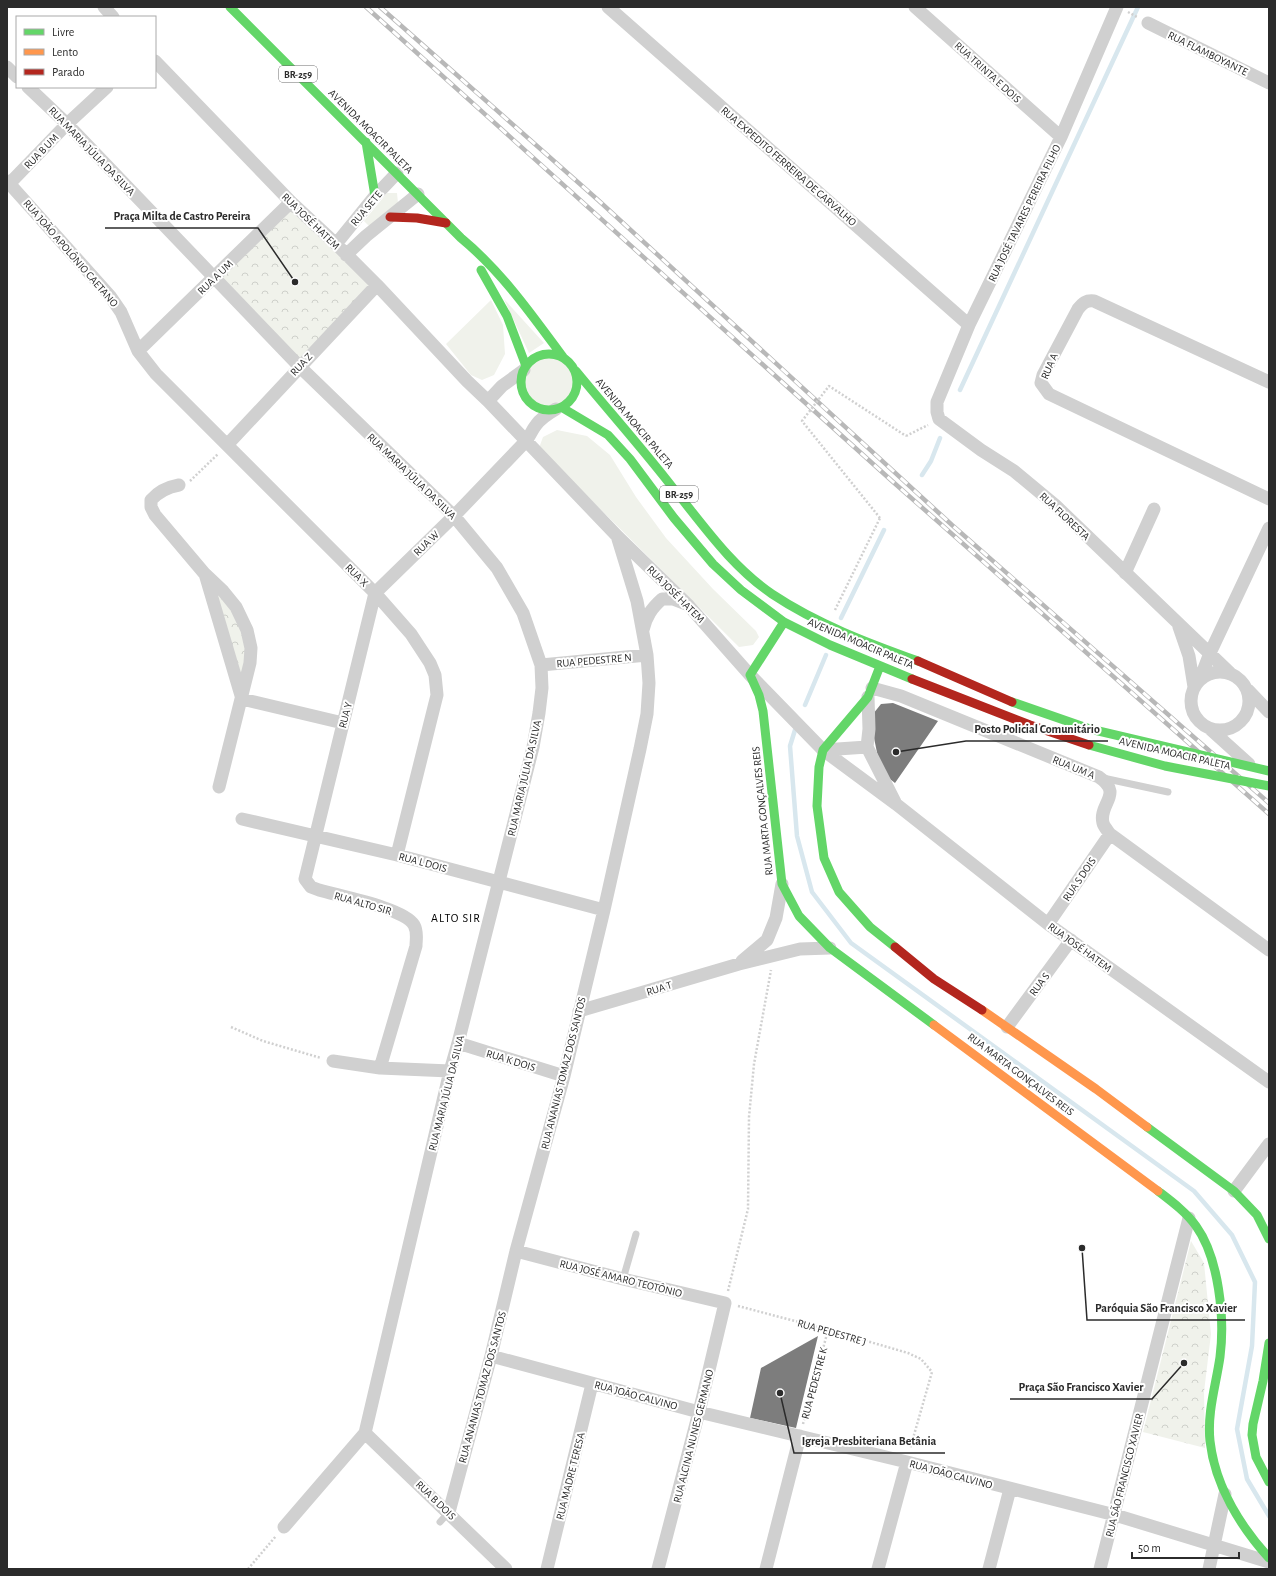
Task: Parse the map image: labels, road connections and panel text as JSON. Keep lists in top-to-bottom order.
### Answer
{
  "streets": {
    "main road": ["BR-259", "AVENIDA MOACIR PALETA", "RUA MARTA GONÇALVES REIS"],
    "street": [
      "RUA FLAMBOYANTE",
      "RUA TRINTA E DOIS",
      "RUA B UM",
      "RUA MARIA JÚLIA DA SILVA",
      "RUA EXPEDITO FERREIRA DE CARVALHO",
      "RUA SETE",
      "RUA JOSÉ TAVARES PEREIRA FILHO",
      "RUA JOSÉ HATEM",
      "RUA JOÃO APOLÔNIO CAETANO",
      "RUA A UM",
      "RUA Z",
      "RUA A",
      "RUA FLORESTA",
      "RUA W",
      "RUA X",
      "RUA PEDESTRE N",
      "RUA Y",
      "RUA UM A",
      "RUA L DOIS",
      "RUA S DOIS",
      "RUA ALTO SIR",
      "RUA S",
      "RUA T",
      "RUA K DOIS",
      "RUA ANANIAS TOMAZ DOS SANTOS",
      "RUA JOSÉ AMARO TEOTÔNIO",
      "RUA JOÃO CALVINO",
      "RUA ALCINA NUNES GERMANO",
      "RUA SÃO FRANCISCO XAVIER",
      "RUA MADRE TERESA",
      "RUA B DOIS"
    ],
    "path": ["RUA PEDESTRE J", "RUA PEDESTRE K"]
  },
  "crossings": [
    ["RUA TRINTA E DOIS", "RUA JOSÉ TAVARES PEREIRA FILHO"],
    ["AVENIDA MOACIR PALETA", "RUA SETE"],
    ["AVENIDA MOACIR PALETA", "RUA JOSÉ HATEM"],
    ["RUA B UM", "RUA MARIA JÚLIA DA SILVA"],
    ["RUA B UM", "RUA JOÃO APOLÔNIO CAETANO"],
    ["RUA MARIA JÚLIA DA SILVA", "RUA A UM"],
    ["RUA MARIA JÚLIA DA SILVA", "RUA Z"],
    ["RUA MARIA JÚLIA DA SILVA", "RUA W"],
    ["RUA MARIA JÚLIA DA SILVA", "RUA PEDESTRE N"],
    ["RUA MARIA JÚLIA DA SILVA", "RUA L DOIS"],
    ["RUA MARIA JÚLIA DA SILVA", "RUA K DOIS"],
    ["RUA MARIA JÚLIA DA SILVA", "RUA B DOIS"],
    ["RUA EXPEDITO FERREIRA DE CARVALHO", "RUA JOSÉ TAVARES PEREIRA FILHO"],
    ["RUA SETE", "RUA JOSÉ HATEM"],
    ["RUA JOSÉ TAVARES PEREIRA FILHO", "RUA FLORESTA"],
    ["RUA JOSÉ HATEM", "RUA A UM"],
    ["RUA JOSÉ HATEM", "RUA Z"],
    ["RUA JOSÉ HATEM", "RUA W"],
    ["RUA JOSÉ HATEM", "RUA MARTA GONÇALVES REIS"],
    ["RUA JOSÉ HATEM", "RUA S DOIS"],
    ["RUA JOSÉ HATEM", "RUA S"],
    ["RUA JOSÉ HATEM", "RUA ANANIAS TOMAZ DOS SANTOS"],
    ["RUA JOÃO APOLÔNIO CAETANO", "RUA A UM"],
    ["RUA JOÃO APOLÔNIO CAETANO", "RUA X"],
    ["RUA A UM", "RUA X"],
    ["RUA Z", "RUA X"],
    ["RUA W", "RUA X"],
    ["RUA W", "RUA Y"],
    ["RUA X", "RUA Y"],
    ["RUA X", "RUA L DOIS"],
    ["RUA PEDESTRE N", "RUA ANANIAS TOMAZ DOS SANTOS"],
    ["RUA Y", "RUA L DOIS"],
    ["RUA Y", "RUA ALTO SIR"],
    ["RUA UM A", "RUA S DOIS"],
    ["RUA MARTA GONÇALVES REIS", "RUA T"],
    ["RUA MARTA GONÇALVES REIS", "RUA SÃO FRANCISCO XAVIER"],
    ["RUA L DOIS", "RUA ALTO SIR"],
    ["RUA L DOIS", "RUA ANANIAS TOMAZ DOS SANTOS"],
    ["RUA T", "RUA ANANIAS TOMAZ DOS SANTOS"],
    ["RUA K DOIS", "RUA ANANIAS TOMAZ DOS SANTOS"],
    ["RUA ANANIAS TOMAZ DOS SANTOS", "RUA JOSÉ AMARO TEOTÔNIO"],
    ["RUA ANANIAS TOMAZ DOS SANTOS", "RUA JOÃO CALVINO"],
    ["RUA ANANIAS TOMAZ DOS SANTOS", "RUA B DOIS"],
    ["RUA JOSÉ AMARO TEOTÔNIO", "RUA PEDESTRE J"],
    ["RUA JOSÉ AMARO TEOTÔNIO", "RUA ALCINA NUNES GERMANO"],
    ["RUA PEDESTRE J", "RUA PEDESTRE K"],
    ["RUA PEDESTRE J", "RUA JOÃO CALVINO"],
    ["RUA PEDESTRE J", "RUA ALCINA NUNES GERMANO"],
    ["RUA PEDESTRE K", "RUA JOÃO CALVINO"],
    ["RUA JOÃO CALVINO", "RUA ALCINA NUNES GERMANO"],
    ["RUA JOÃO CALVINO", "RUA SÃO FRANCISCO XAVIER"],
    ["RUA JOÃO CALVINO", "RUA MADRE TERESA"]
  ],
  "districts": ["ALTO SIR"],
  "places": [
    "Praça Milta de Castro Pereira",
    "Posto Policial Comunitário",
    "Paróquia São Francisco Xavier",
    "Praça São Francisco Xavier",
    "Igreja Presbiteriana Betânia"
  ],
  "legend": ["Livre", "Lento", "Parado"],
  "scale_bar": "50 m"
}
